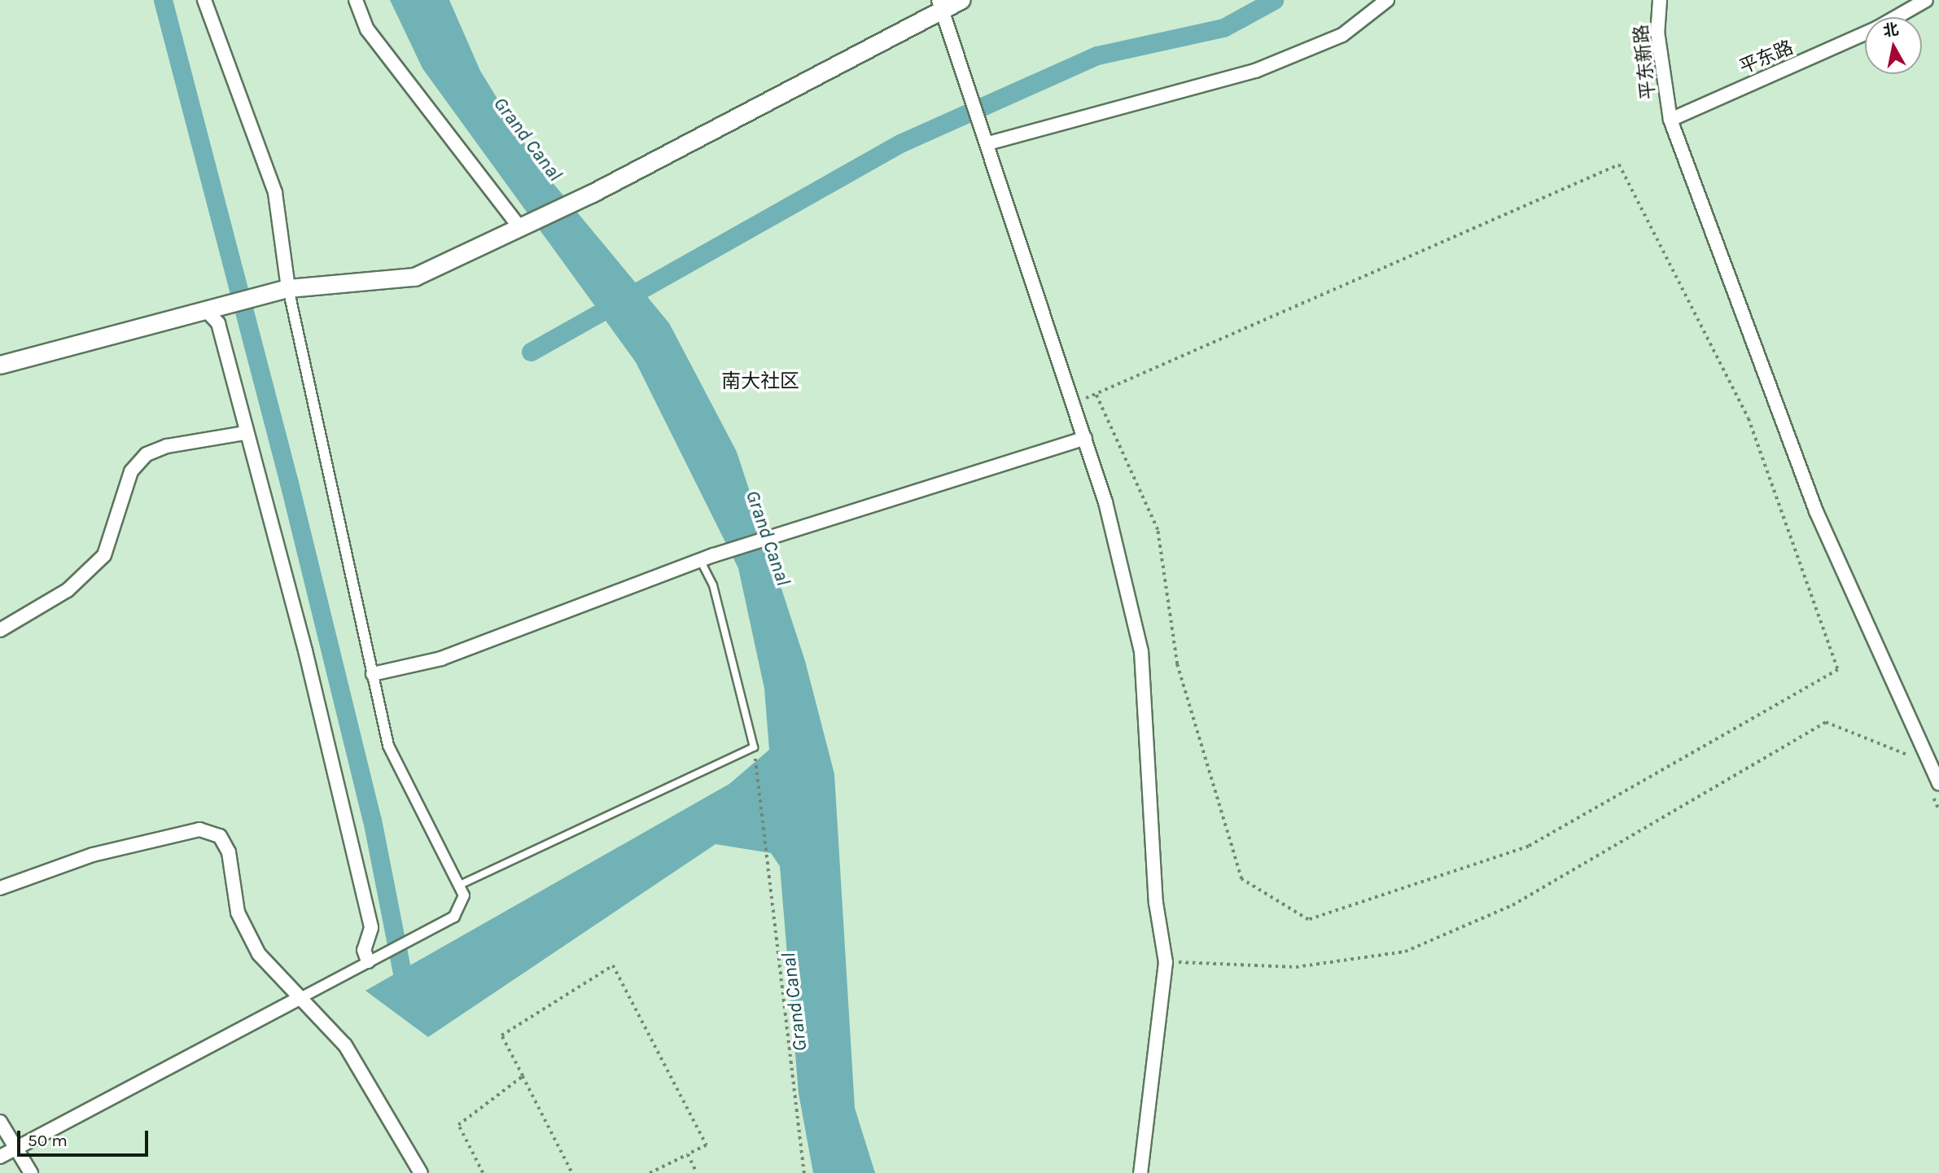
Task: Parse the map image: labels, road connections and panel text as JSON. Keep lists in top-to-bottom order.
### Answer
{
  "streets": {
    "street": ["平东路", "平东新路"]
  },
  "crossings": [
    ["平东路", "平东新路"]
  ],
  "districts": ["南大社区"],
  "water": ["Grand Canal"],
  "scale_bar": "50 m",
  "north": "top"
}
